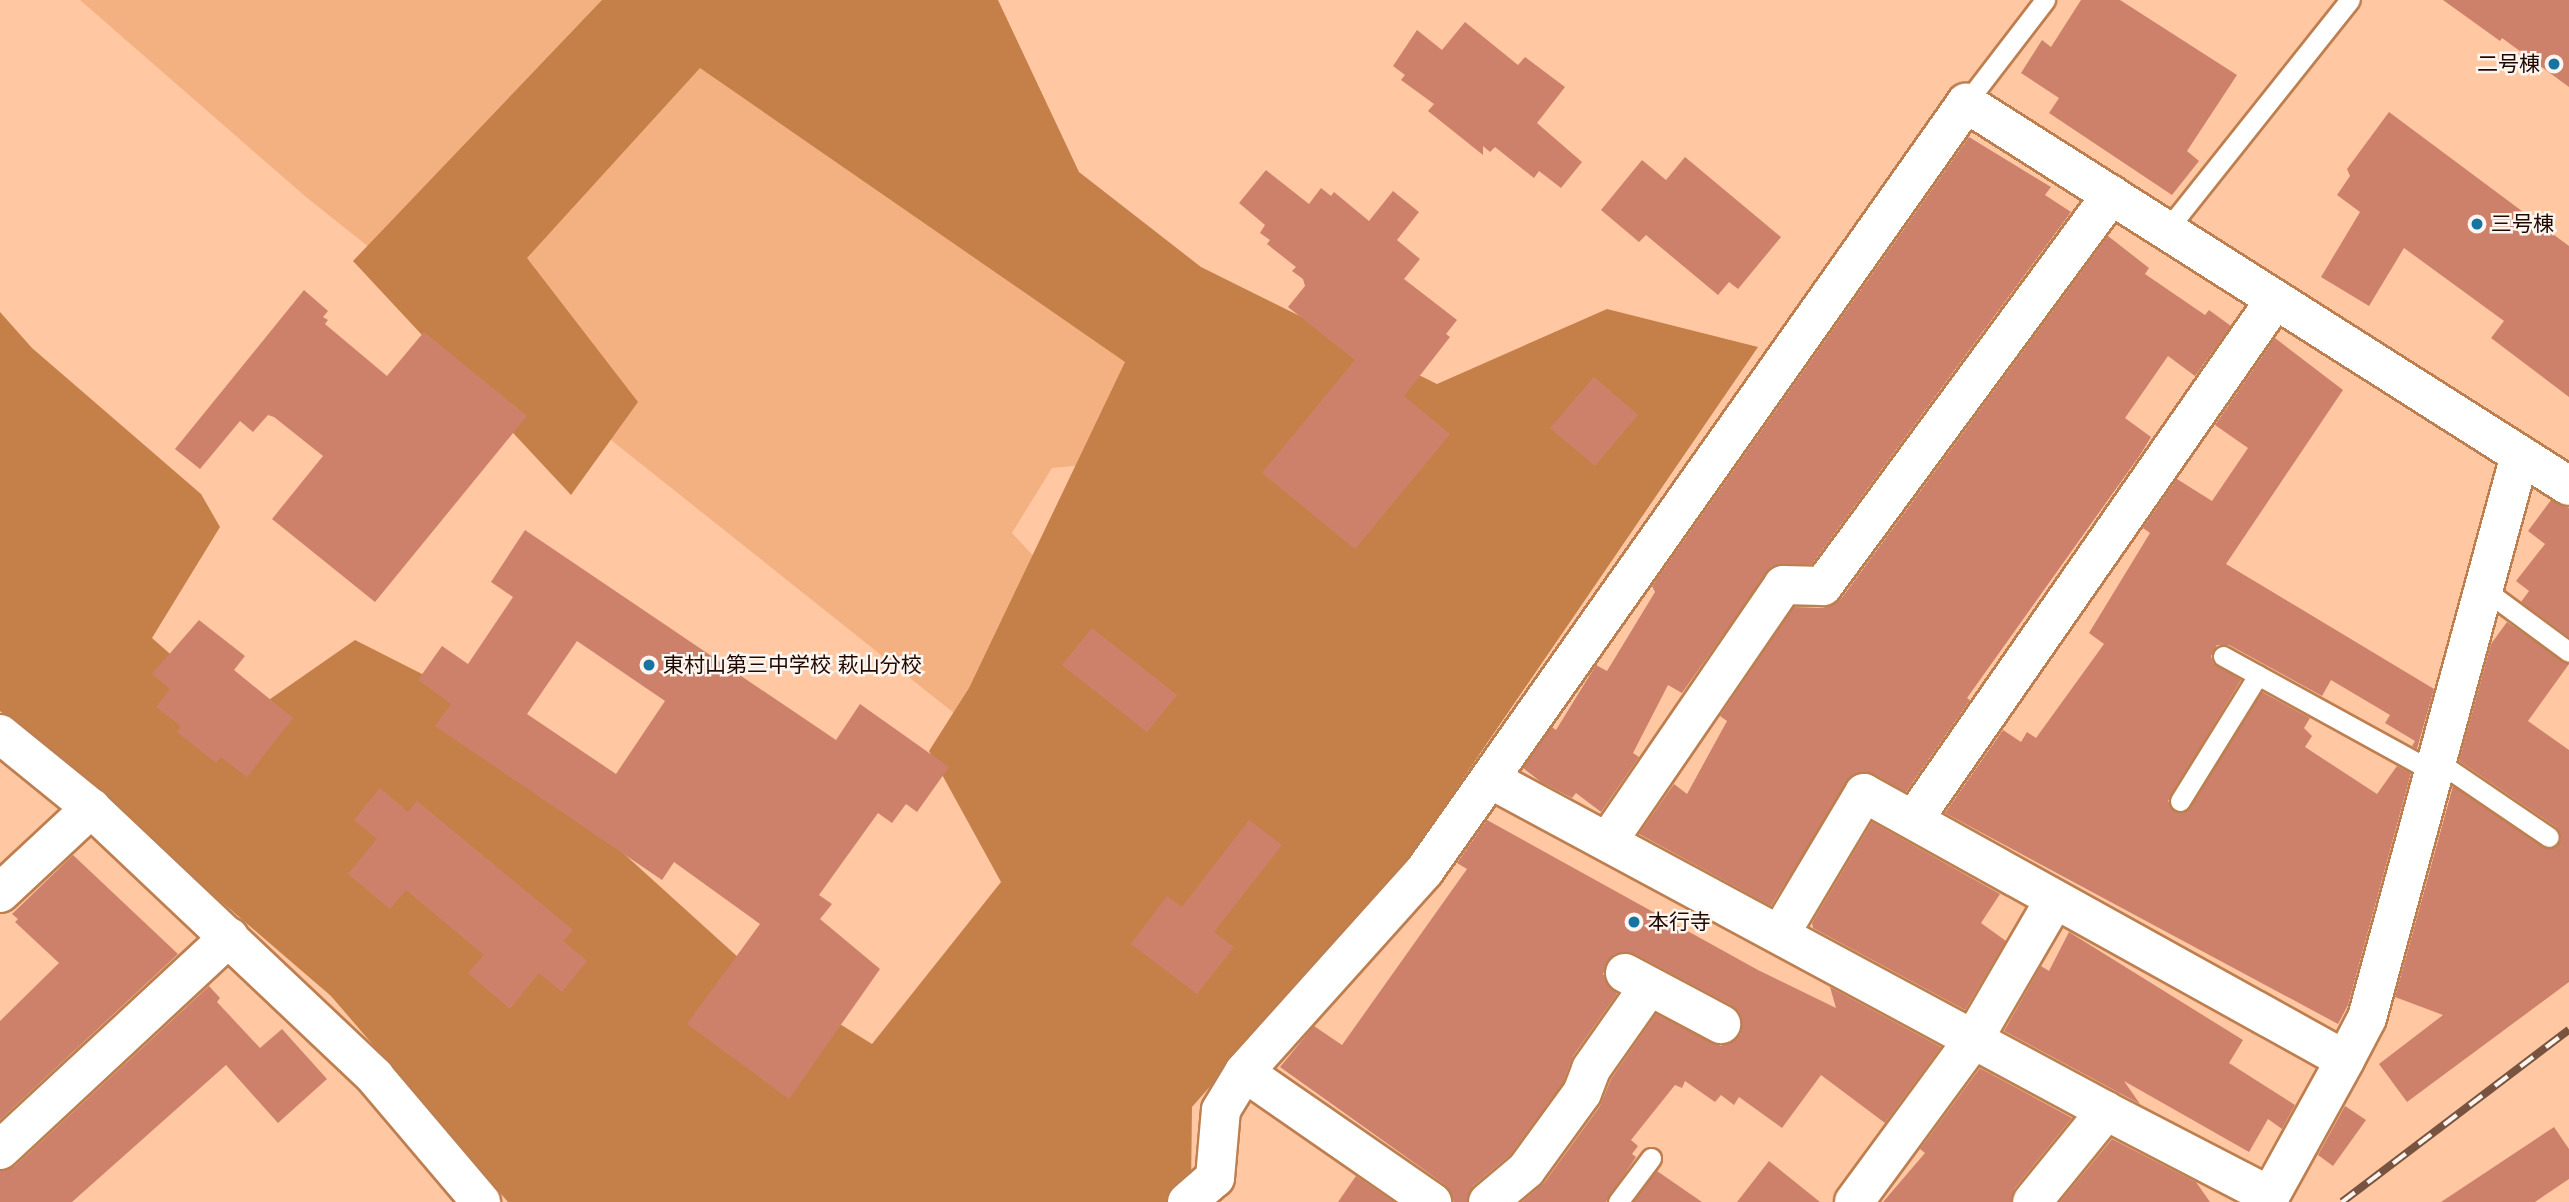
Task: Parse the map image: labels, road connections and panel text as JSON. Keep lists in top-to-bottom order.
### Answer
{
  "places": [
    "二号棟",
    "三号棟",
    "東村山第三中学校 萩山分校",
    "本行寺"
  ]
}
